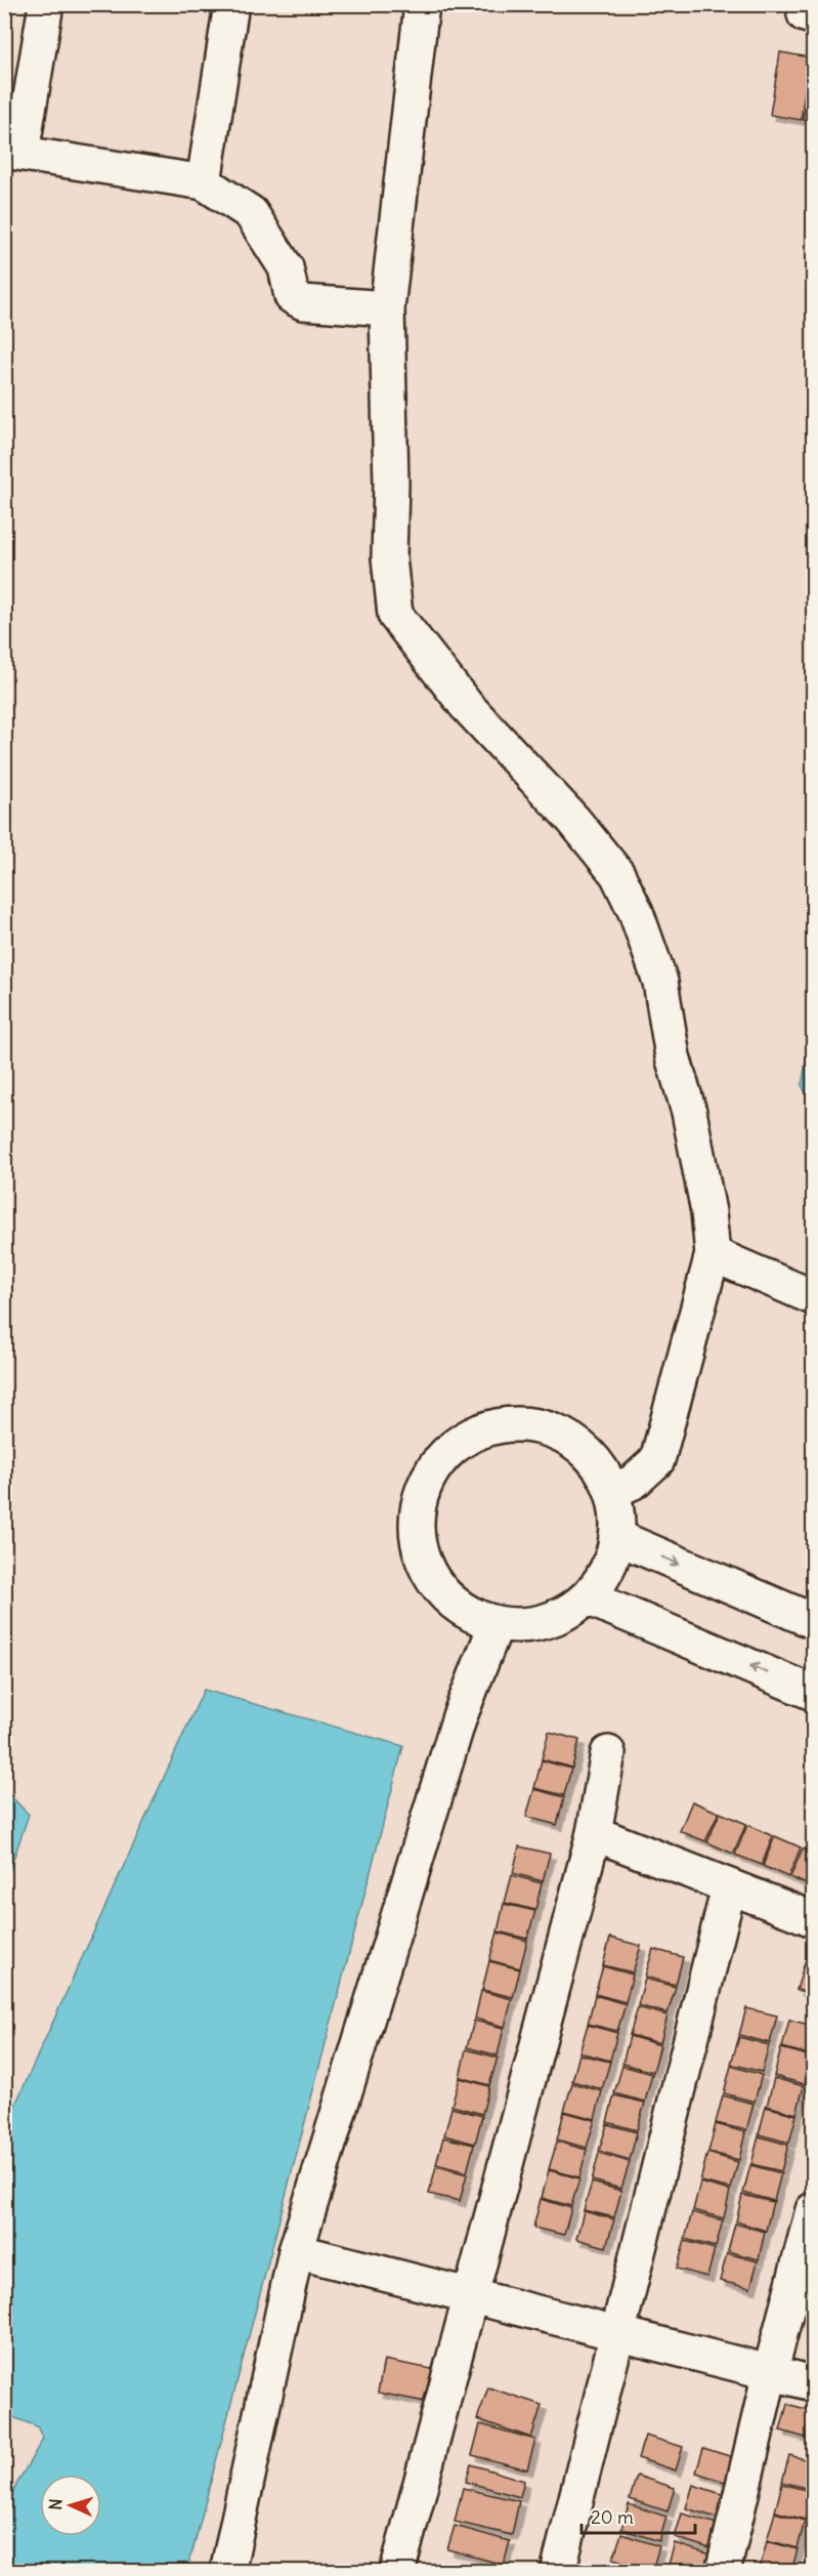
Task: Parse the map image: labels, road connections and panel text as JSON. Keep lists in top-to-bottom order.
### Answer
{
  "scale_bar": "20 m",
  "north": "left"
}
